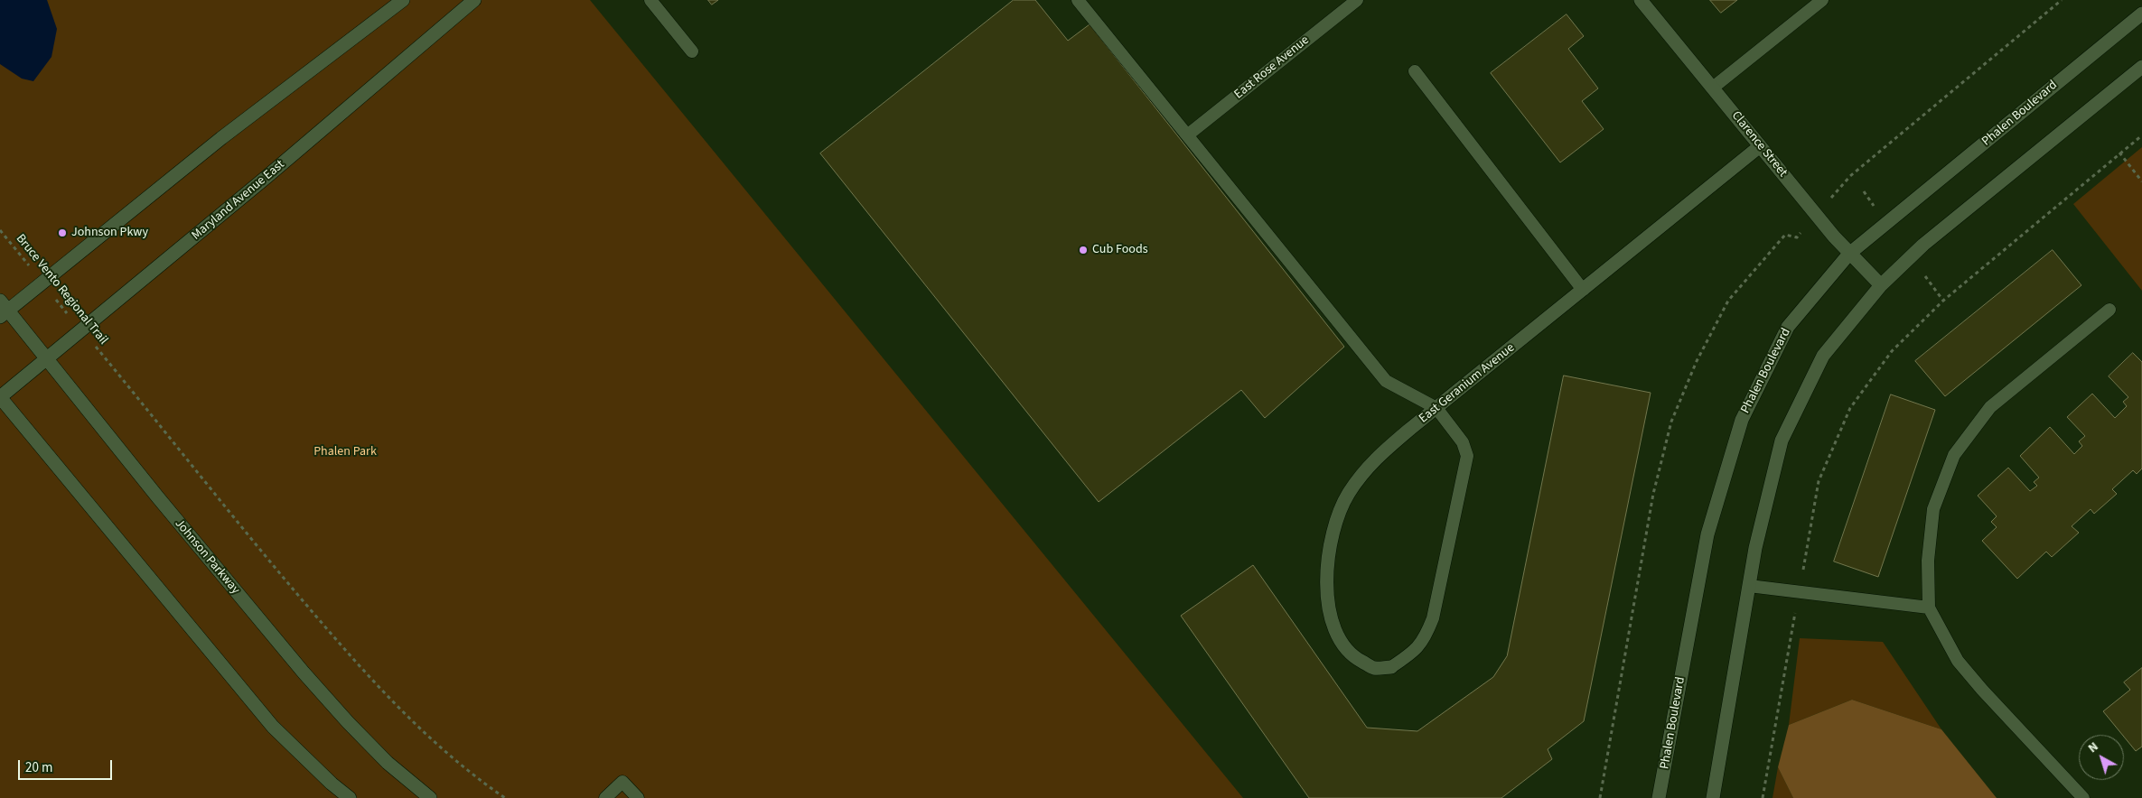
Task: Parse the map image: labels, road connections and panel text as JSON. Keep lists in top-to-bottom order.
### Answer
{
  "streets": {
    "main road": [
      "Phalen Boulevard",
      "Clarence Street",
      "Maryland Avenue East",
      "East Geranium Avenue",
      "Johnson Parkway"
    ],
    "lane": ["East Rose Avenue"],
    "path": ["Bruce Vento Regional Trail"]
  },
  "crossings": [
    ["Phalen Boulevard", "Clarence Street"],
    ["Clarence Street", "East Geranium Avenue"],
    ["Maryland Avenue East", "Bruce Vento Regional Trail"],
    ["Maryland Avenue East", "Johnson Parkway"]
  ],
  "parks": ["Phalen Park"],
  "places": ["Johnson Pkwy", "Cub Foods"],
  "scale_bar": "20 m",
  "north": "top left"
}
